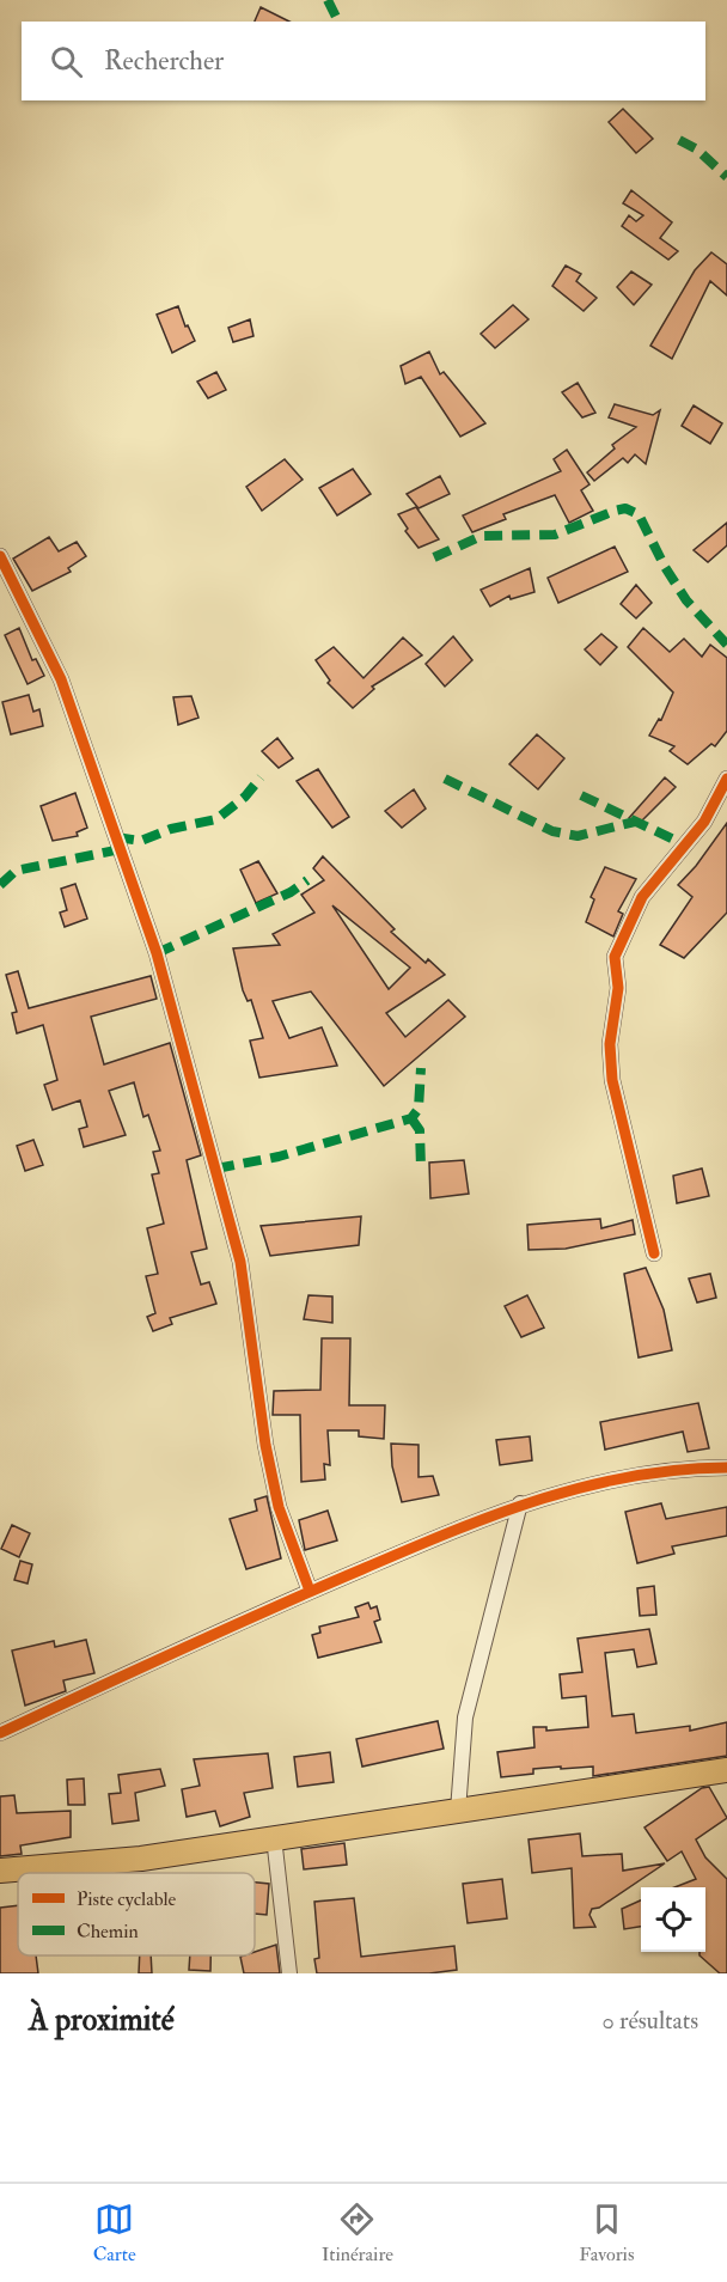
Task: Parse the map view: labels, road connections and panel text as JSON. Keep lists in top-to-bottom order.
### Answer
{
  "legend": ["Piste cyclable", "Chemin"],
  "page": {
    "search": "Rechercher",
    "heading": ["À proximité", "0 résultats"],
    "nav": ["Carte", "Itinéraire", "Favoris"]
  }
}
